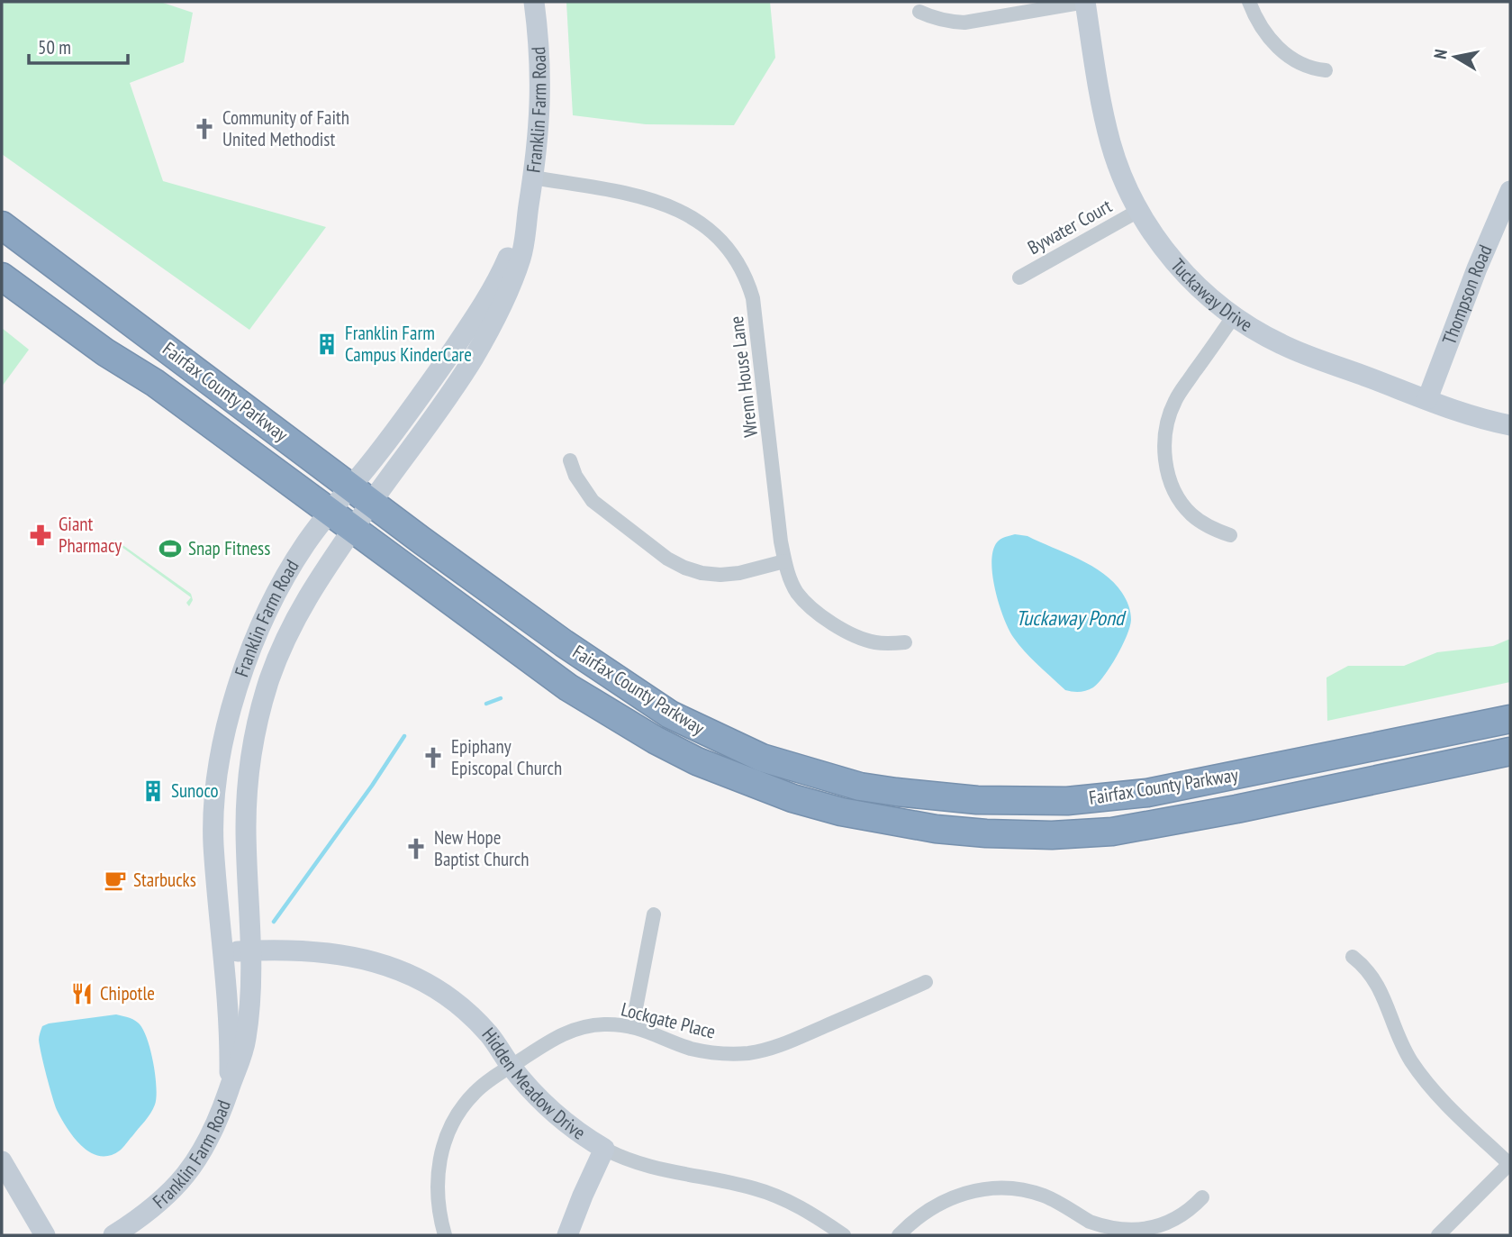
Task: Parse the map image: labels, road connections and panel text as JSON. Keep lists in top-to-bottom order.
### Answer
{
  "streets": {
    "highway": ["Fairfax County Parkway"],
    "street": [
      "Franklin Farm Road",
      "Bywater Court",
      "Tuckaway Drive",
      "Thompson Road",
      "Wrenn House Lane",
      "Lockgate Place",
      "Hidden Meadow Drive"
    ]
  },
  "crossings": [
    ["Franklin Farm Road", "Wrenn House Lane"],
    ["Franklin Farm Road", "Fairfax County Parkway"],
    ["Franklin Farm Road", "Hidden Meadow Drive"],
    ["Bywater Court", "Tuckaway Drive"],
    ["Tuckaway Drive", "Thompson Road"],
    ["Lockgate Place", "Hidden Meadow Drive"]
  ],
  "water": ["Tuckaway Pond"],
  "places": {
    "church": ["Community of Faith United Methodist", "Epiphany Episcopal Church", "New Hope Baptist Church"],
    "building": ["Franklin Farm Campus KinderCare", "Sunoco"],
    "pharmacy": ["Giant Pharmacy"],
    "sports": ["Snap Fitness"],
    "cafe": ["Starbucks"],
    "restaurant": ["Chipotle"]
  },
  "scale_bar": "50 m",
  "north": "left"
}
